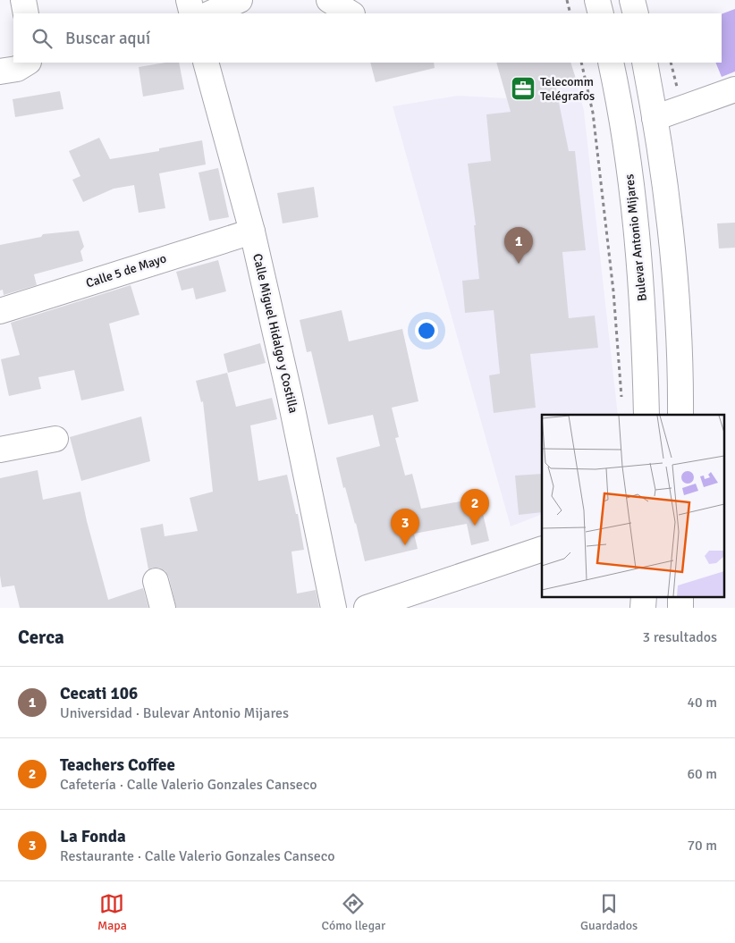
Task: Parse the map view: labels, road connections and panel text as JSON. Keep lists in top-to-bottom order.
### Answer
{
  "streets": {
    "street": ["Bulevar Antonio Mijares", "Calle 5 de Mayo", "Calle Miguel Hidalgo y Costilla"]
  },
  "crossings": [
    ["Calle 5 de Mayo", "Calle Miguel Hidalgo y Costilla"]
  ],
  "places": {
    "office": ["Telecomm Telégrafos"]
  },
  "page": {
    "search": "Buscar aquí",
    "pins": ["1", "2", "3"],
    "heading": ["Cerca", "3 resultados"],
    "list": [
      {
        "mark": "1",
        "name": "Cecati 106",
        "note": "Universidad · Bulevar Antonio Mijares",
        "value": "40 m"
      },
      {
        "mark": "2",
        "name": "Teachers Coffee",
        "note": "Cafetería · Calle Valerio Gonzales Canseco",
        "value": "60 m"
      },
      {
        "mark": "3",
        "name": "La Fonda",
        "note": "Restaurante · Calle Valerio Gonzales Canseco",
        "value": "70 m"
      }
    ],
    "nav": ["Mapa", "Cómo llegar", "Guardados"]
  }
}
